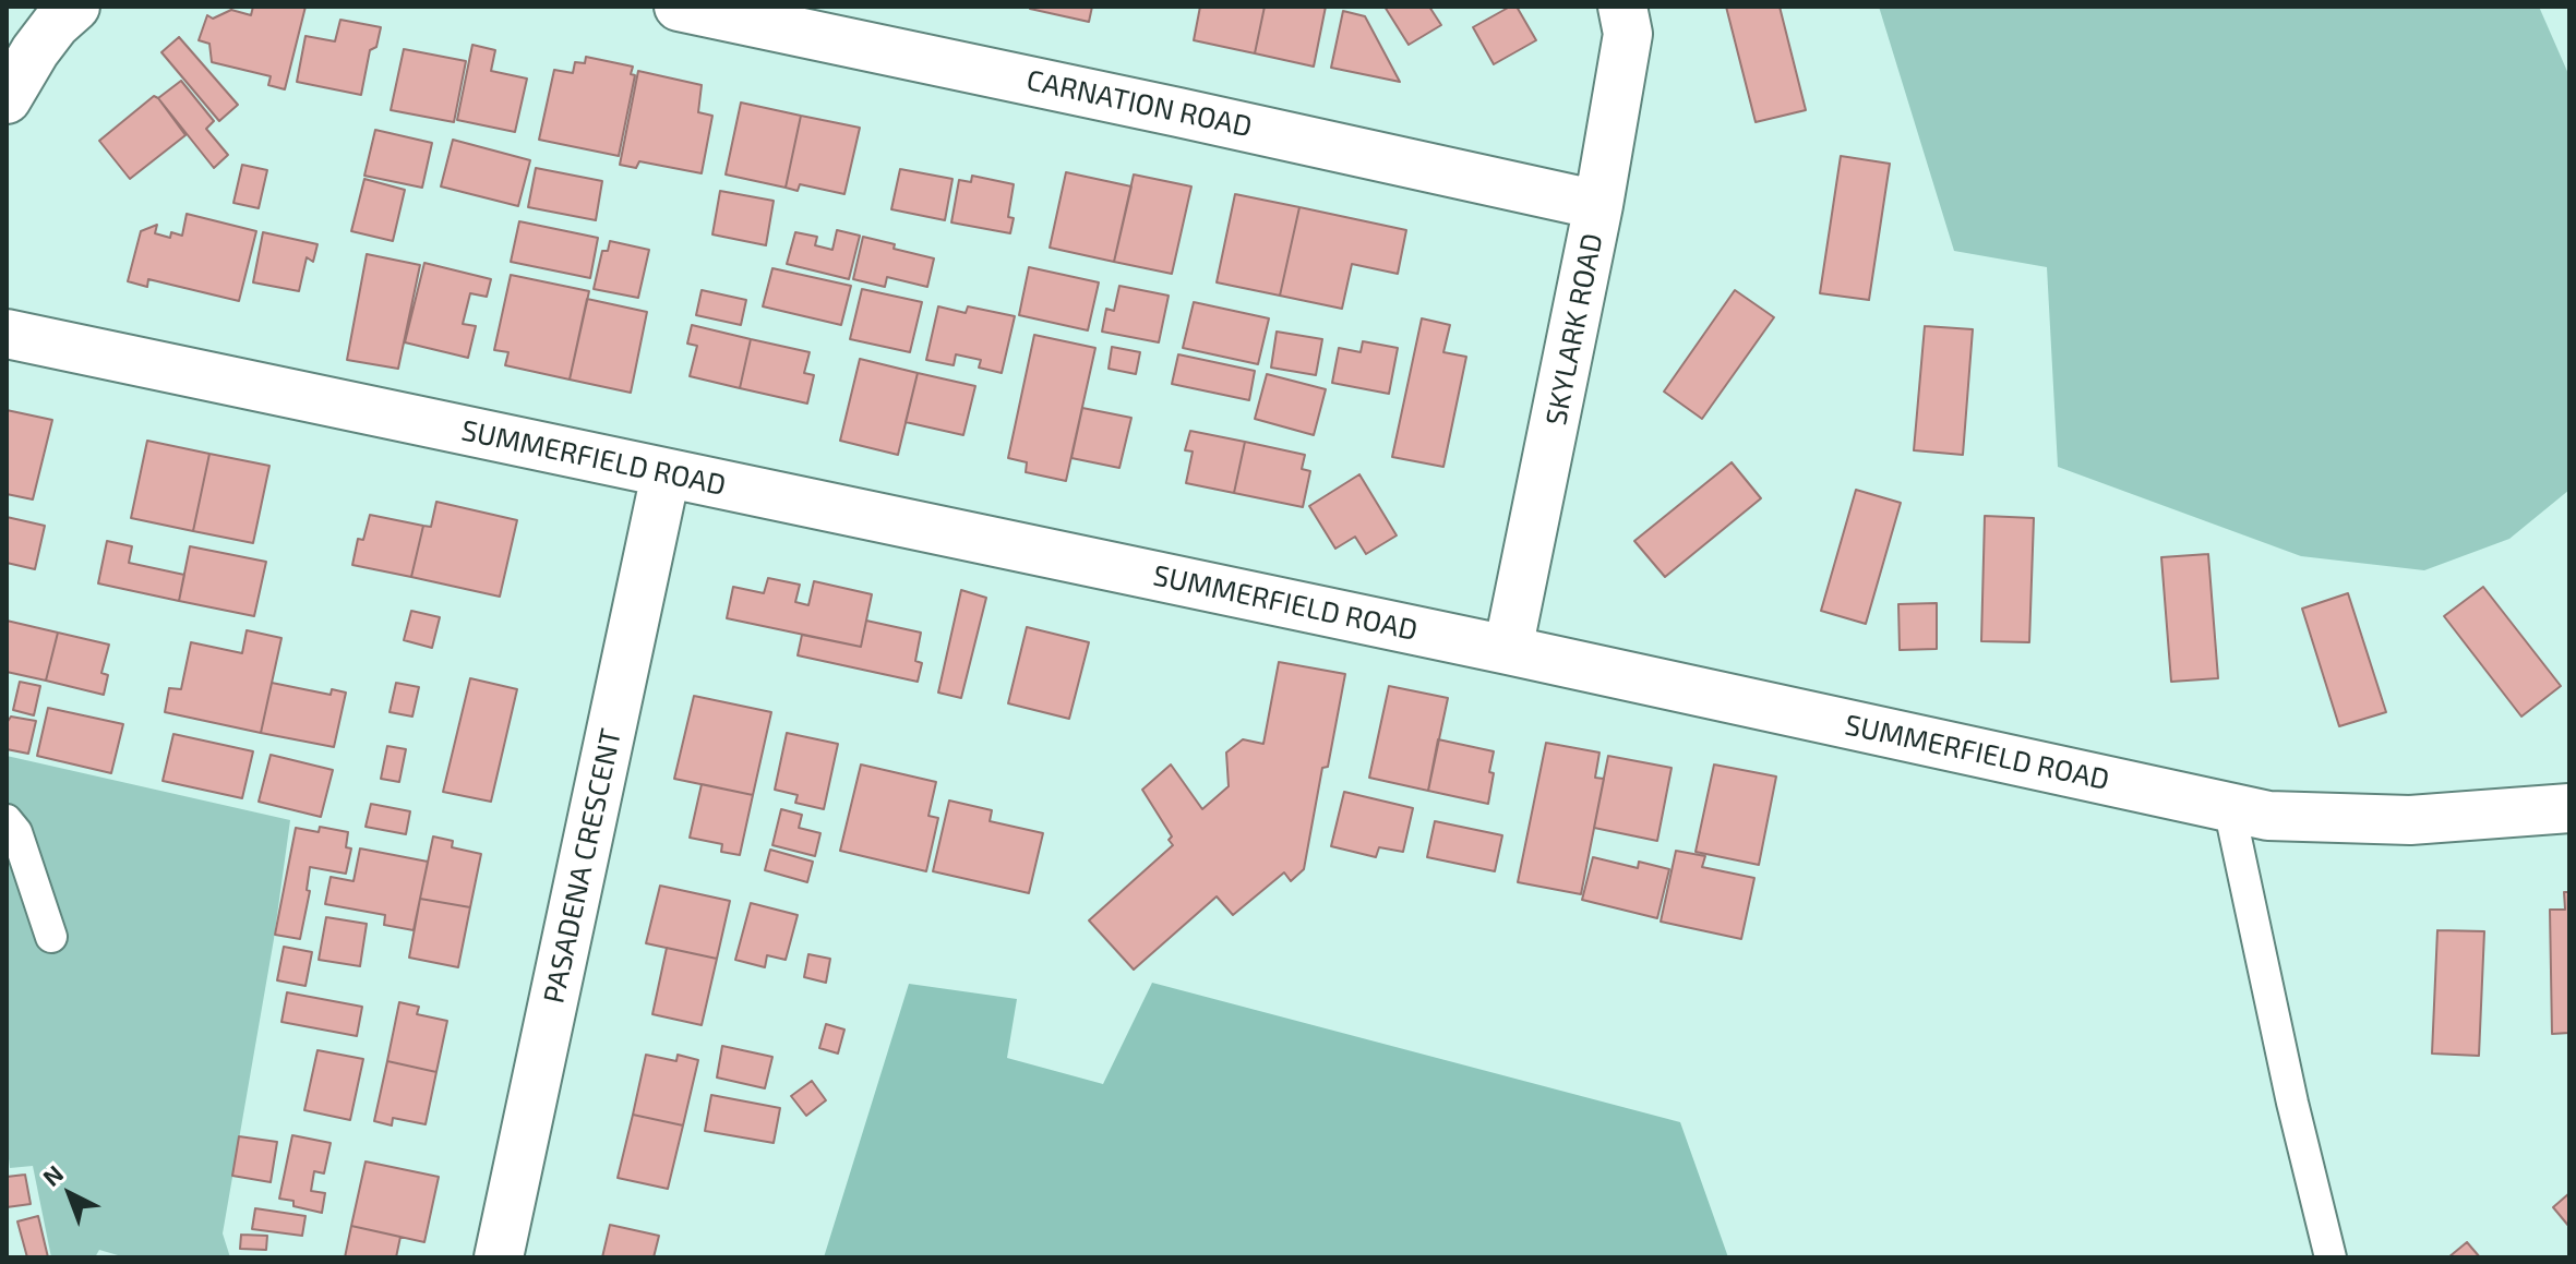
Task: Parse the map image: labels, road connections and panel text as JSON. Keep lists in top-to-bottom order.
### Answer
{
  "streets": {
    "street": [
      "CARNATION ROAD",
      "SKYLARK ROAD",
      "SUMMERFIELD ROAD",
      "PASADENA CRESCENT"
    ]
  },
  "crossings": [
    ["CARNATION ROAD", "SKYLARK ROAD"],
    ["SKYLARK ROAD", "SUMMERFIELD ROAD"],
    ["SUMMERFIELD ROAD", "PASADENA CRESCENT"]
  ],
  "north": "top left"
}
